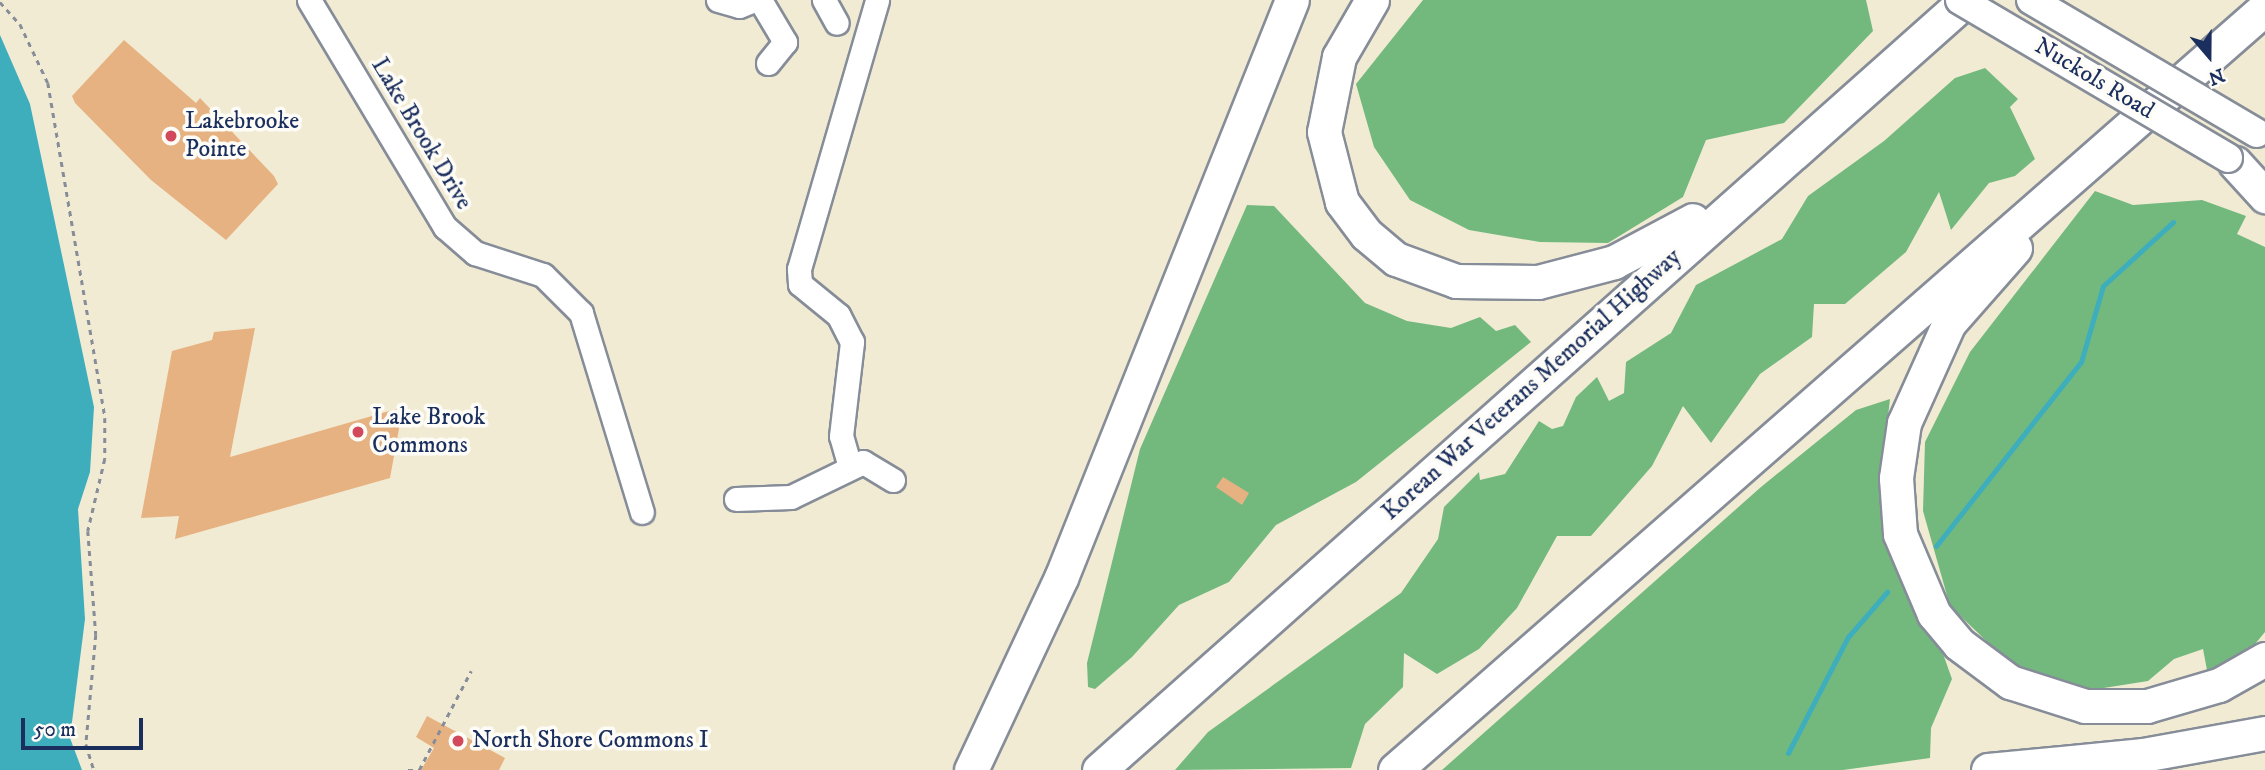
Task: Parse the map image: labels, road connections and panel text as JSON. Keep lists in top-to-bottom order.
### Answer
{
  "streets": {
    "highway": ["Korean War Veterans Memorial Highway"],
    "main road": ["Nuckols Road"],
    "street": ["Lake Brook Drive"]
  },
  "places": ["Lakebrooke Pointe", "Lake Brook Commons", "North Shore Commons I"],
  "scale_bar": "50 m",
  "north": "bottom"
}
